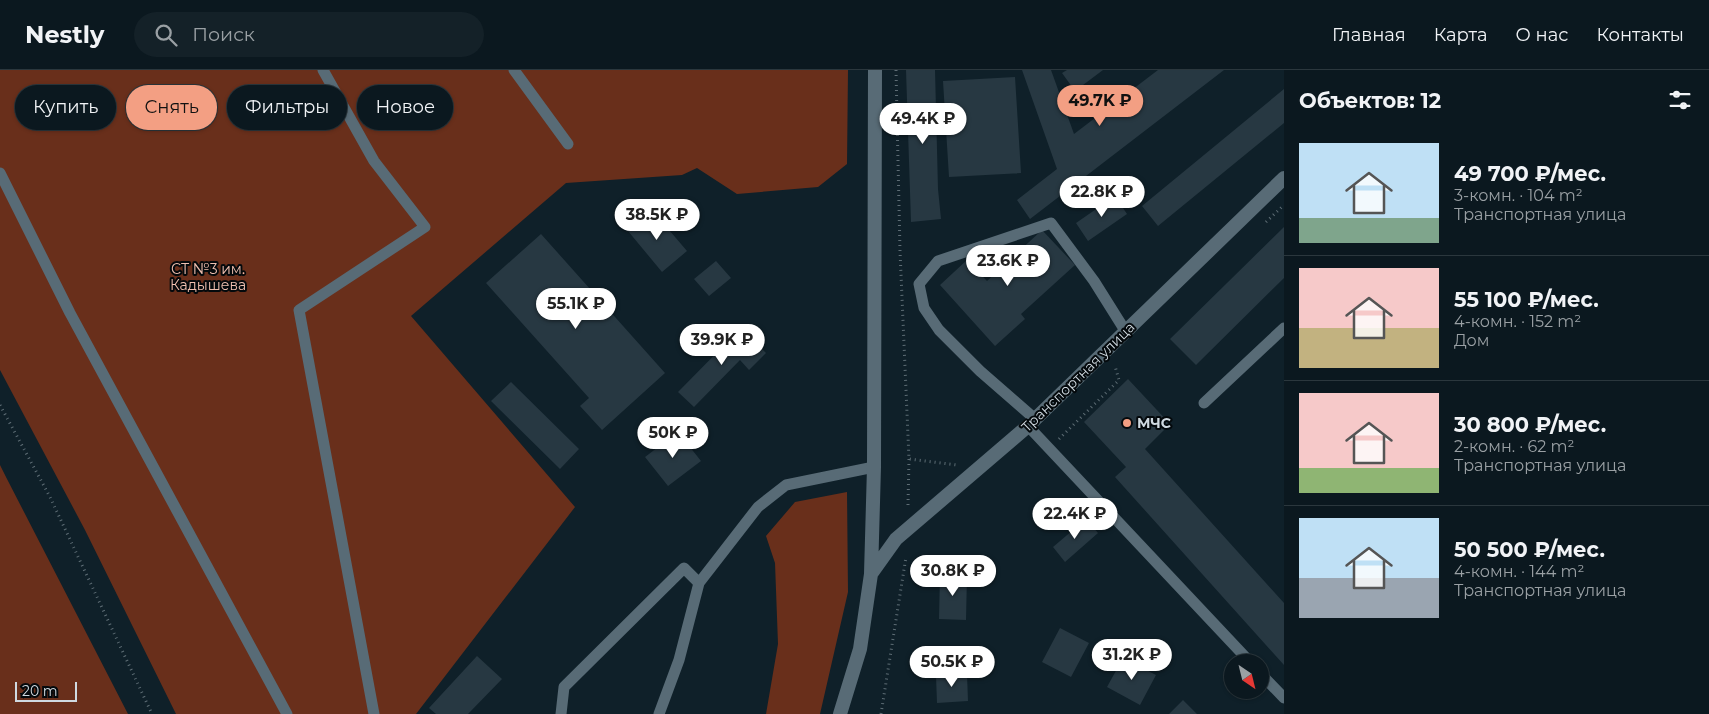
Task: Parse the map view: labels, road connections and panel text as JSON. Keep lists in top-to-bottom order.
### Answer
{
  "streets": {
    "street": ["Транспортная улица"]
  },
  "parks": ["СТ №3 им. Кадышева"],
  "places": ["МЧС"],
  "scale_bar": "20 m",
  "north": "bottom right",
  "page": {
    "header": "Nestly",
    "search": "Поиск",
    "nav": [
      "Главная",
      "Карта",
      "О нас",
      "Контакты"
    ],
    "heading": "Объектов: 12",
    "price": [
      "49.7K ₽",
      "49.4K ₽",
      "22.8K ₽",
      "38.5K ₽",
      "23.6K ₽",
      "55.1K ₽",
      "39.9K ₽",
      "50K ₽",
      "22.4K ₽",
      "30.8K ₽",
      "31.2K ₽",
      "50.5K ₽"
    ],
    "chip": [
      "Купить",
      "Снять",
      "Фильтры",
      "Новое"
    ],
    "list": [
      {
        "name": "49 700 ₽/мес.",
        "note": "3-комн. · 104 m² · Транспортная улица"
      },
      {
        "name": "55 100 ₽/мес.",
        "note": "4-комн. · 152 m² · Дом"
      },
      {
        "name": "30 800 ₽/мес.",
        "note": "2-комн. · 62 m² · Транспортная улица"
      },
      {
        "name": "50 500 ₽/мес.",
        "note": "4-комн. · 144 m² · Транспортная улица"
      }
    ],
    "scale": "20 m"
  }
}
